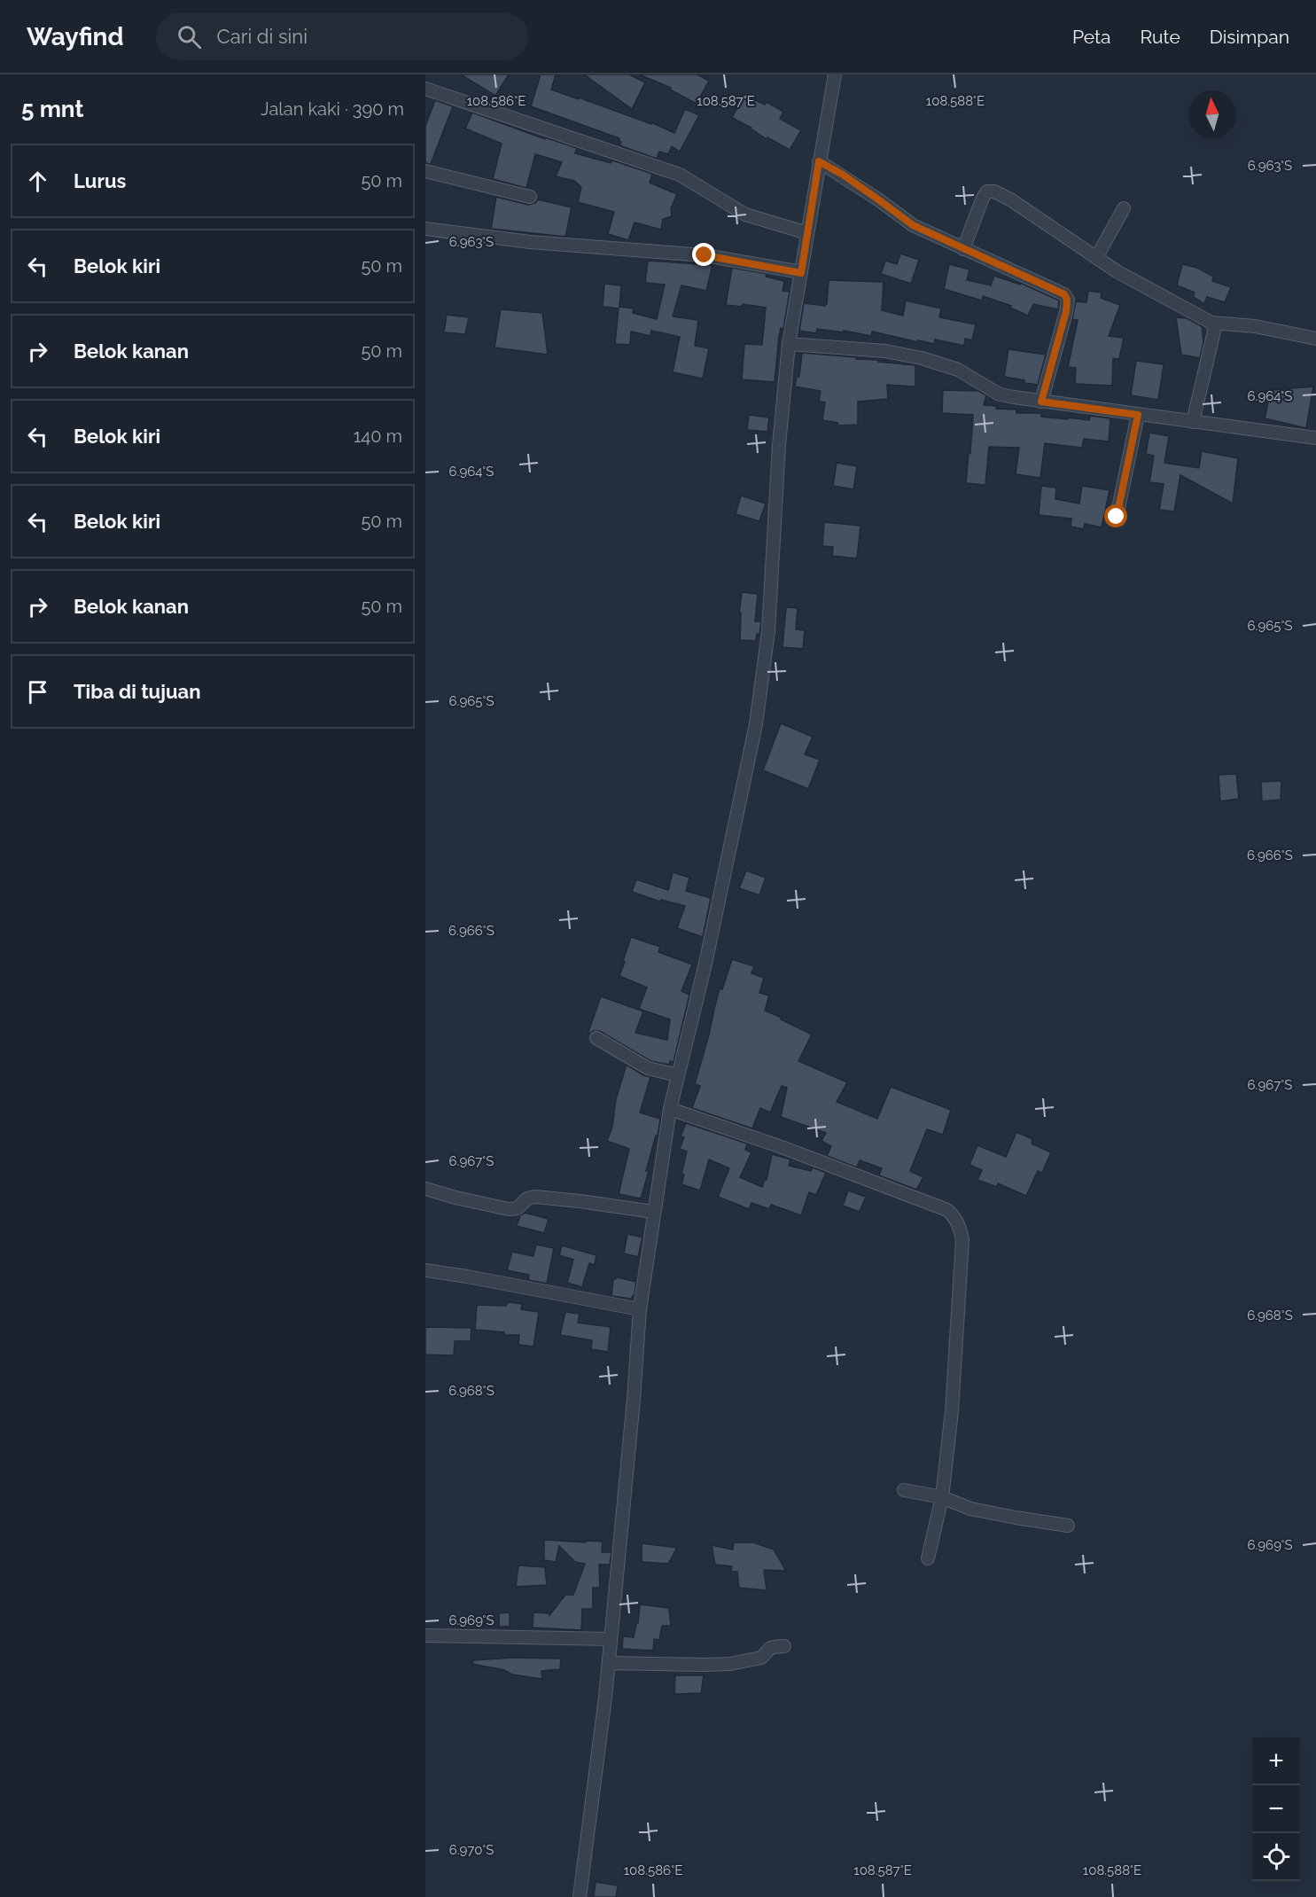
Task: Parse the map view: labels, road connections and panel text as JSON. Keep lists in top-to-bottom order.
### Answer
{
  "north": "top",
  "page": {
    "header": "Wayfind",
    "search": "Cari di sini",
    "nav": ["Peta", "Rute", "Disimpan"],
    "heading": ["5 mnt", "Jalan kaki · 390 m"],
    "list": [
      ["Lurus", "50 m"],
      ["Belok kiri", "50 m"],
      ["Belok kanan", "50 m"],
      ["Belok kiri", "140 m"],
      ["Belok kiri", "50 m"],
      ["Belok kanan", "50 m"],
      "Tiba di tujuan"
    ],
    "map_buttons": ["+", "−"]
  },
  "coordinates": [
    "108.586°E",
    "108.587°E",
    "108.588°E",
    "6.963°S",
    "6.964°S",
    "6.965°S",
    "6.966°S",
    "6.967°S",
    "6.968°S",
    "6.969°S",
    "6.970°S"
  ]
}
